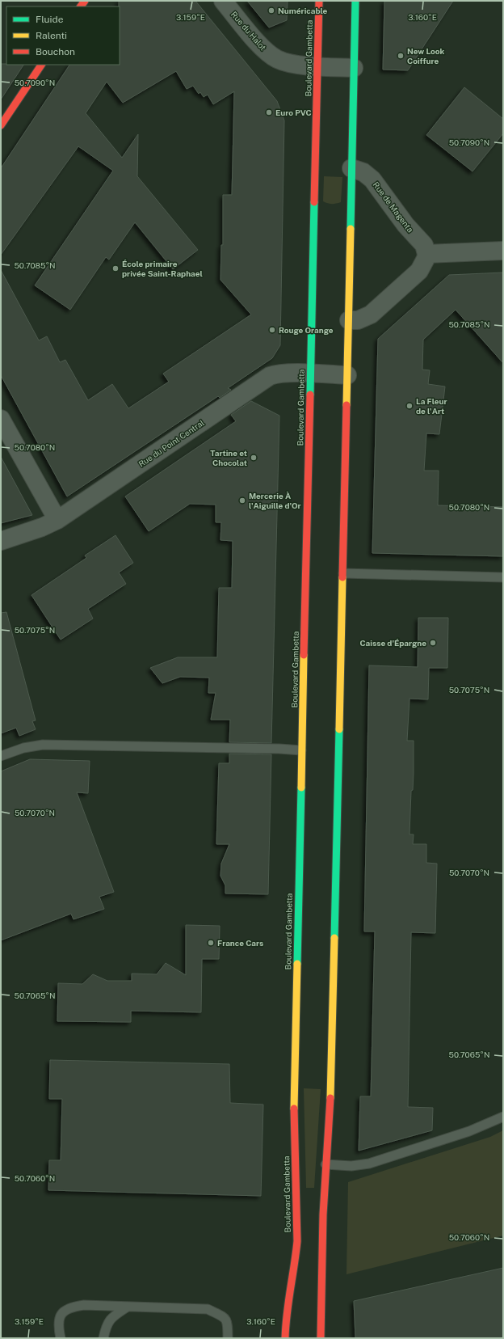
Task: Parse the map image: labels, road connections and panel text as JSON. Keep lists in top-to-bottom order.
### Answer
{
  "streets": {
    "main road": ["Boulevard Gambetta"],
    "street": ["Rue du Halot", "Rue de Magenta", "Rue du Point Central"]
  },
  "crossings": [
    ["Rue du Halot", "Boulevard Gambetta"],
    ["Boulevard Gambetta", "Rue du Point Central"]
  ],
  "places": [
    "Numéricable",
    "New Look Coiffure",
    "Euro PVC",
    "École primaire privée Saint-Raphael",
    "Rouge Orange",
    "La Fleur de l'Art",
    "Tartine et Chocolat",
    "Mercerie À l'Aiguille d'Or",
    "Caisse d'Épargne",
    "France Cars"
  ],
  "legend": ["Fluide", "Ralenti", "Bouchon"],
  "coordinates": [
    "3.159°E",
    "3.160°E",
    "50.7090°N",
    "50.7085°N",
    "50.7080°N",
    "50.7075°N",
    "50.7070°N",
    "50.7065°N",
    "50.7060°N"
  ]
}
